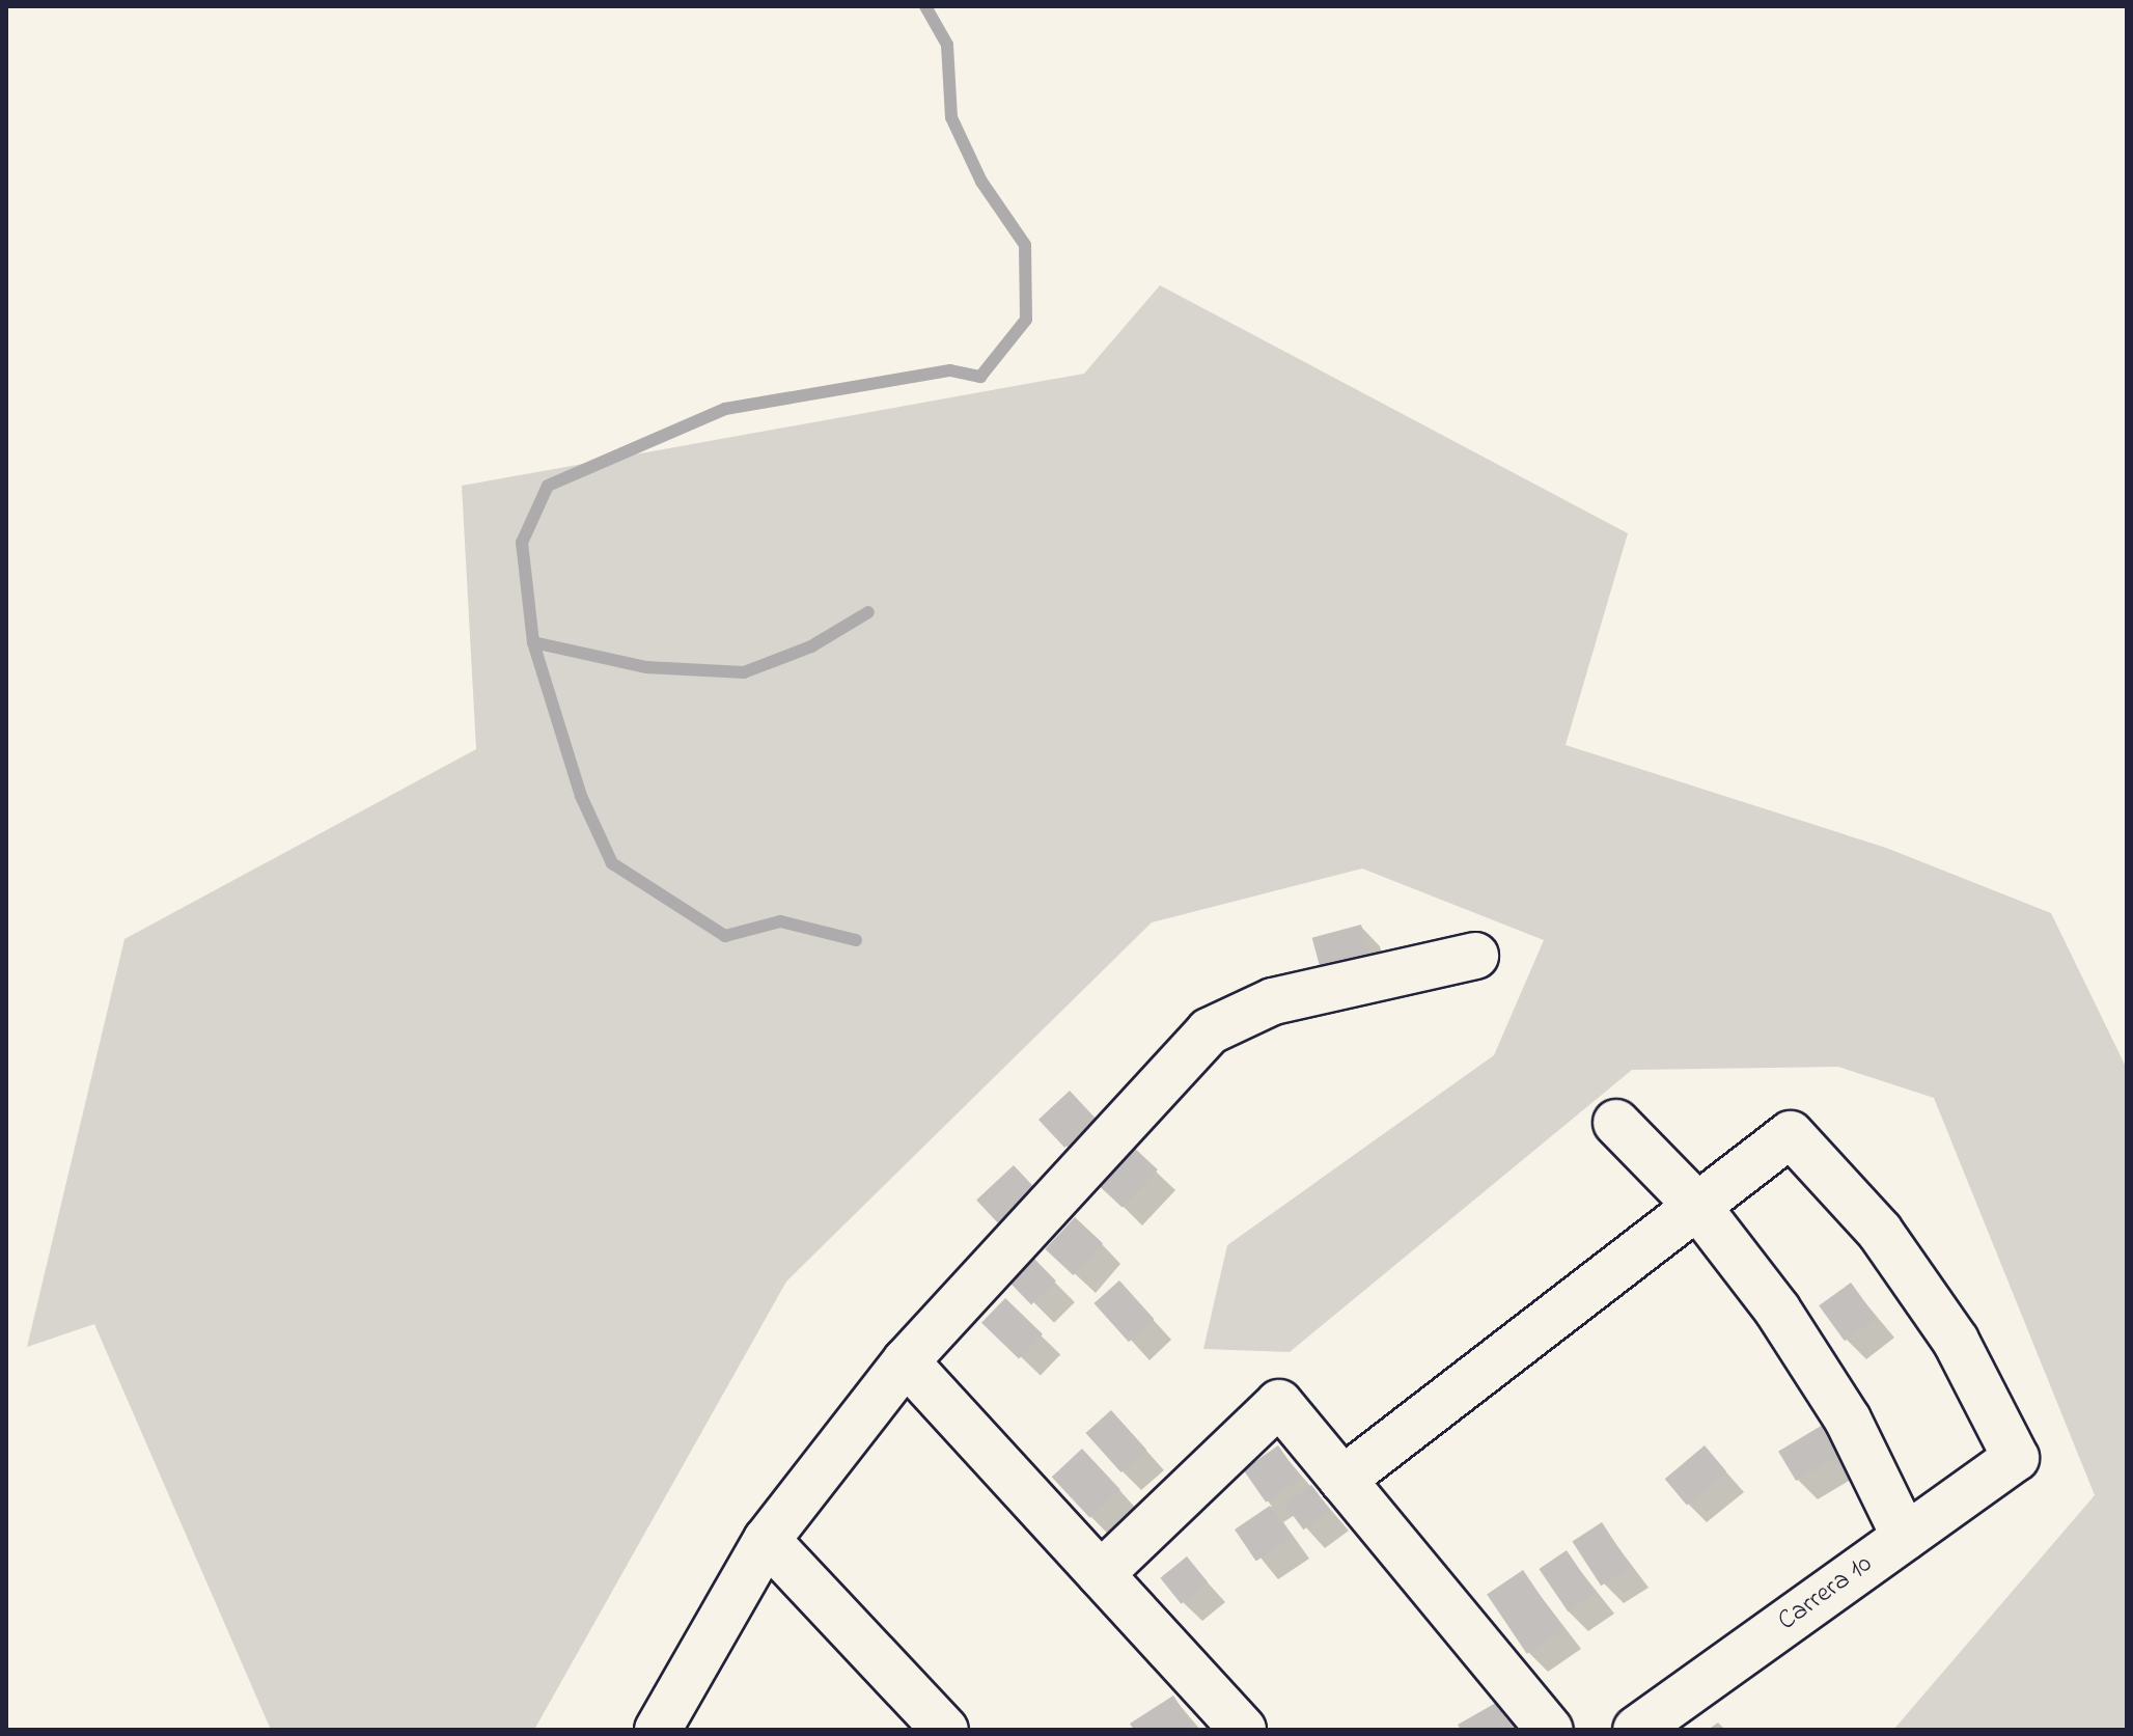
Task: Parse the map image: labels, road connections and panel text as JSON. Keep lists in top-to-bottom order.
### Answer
{
  "streets": {
    "street": ["Carrera 10"]
  }
}
